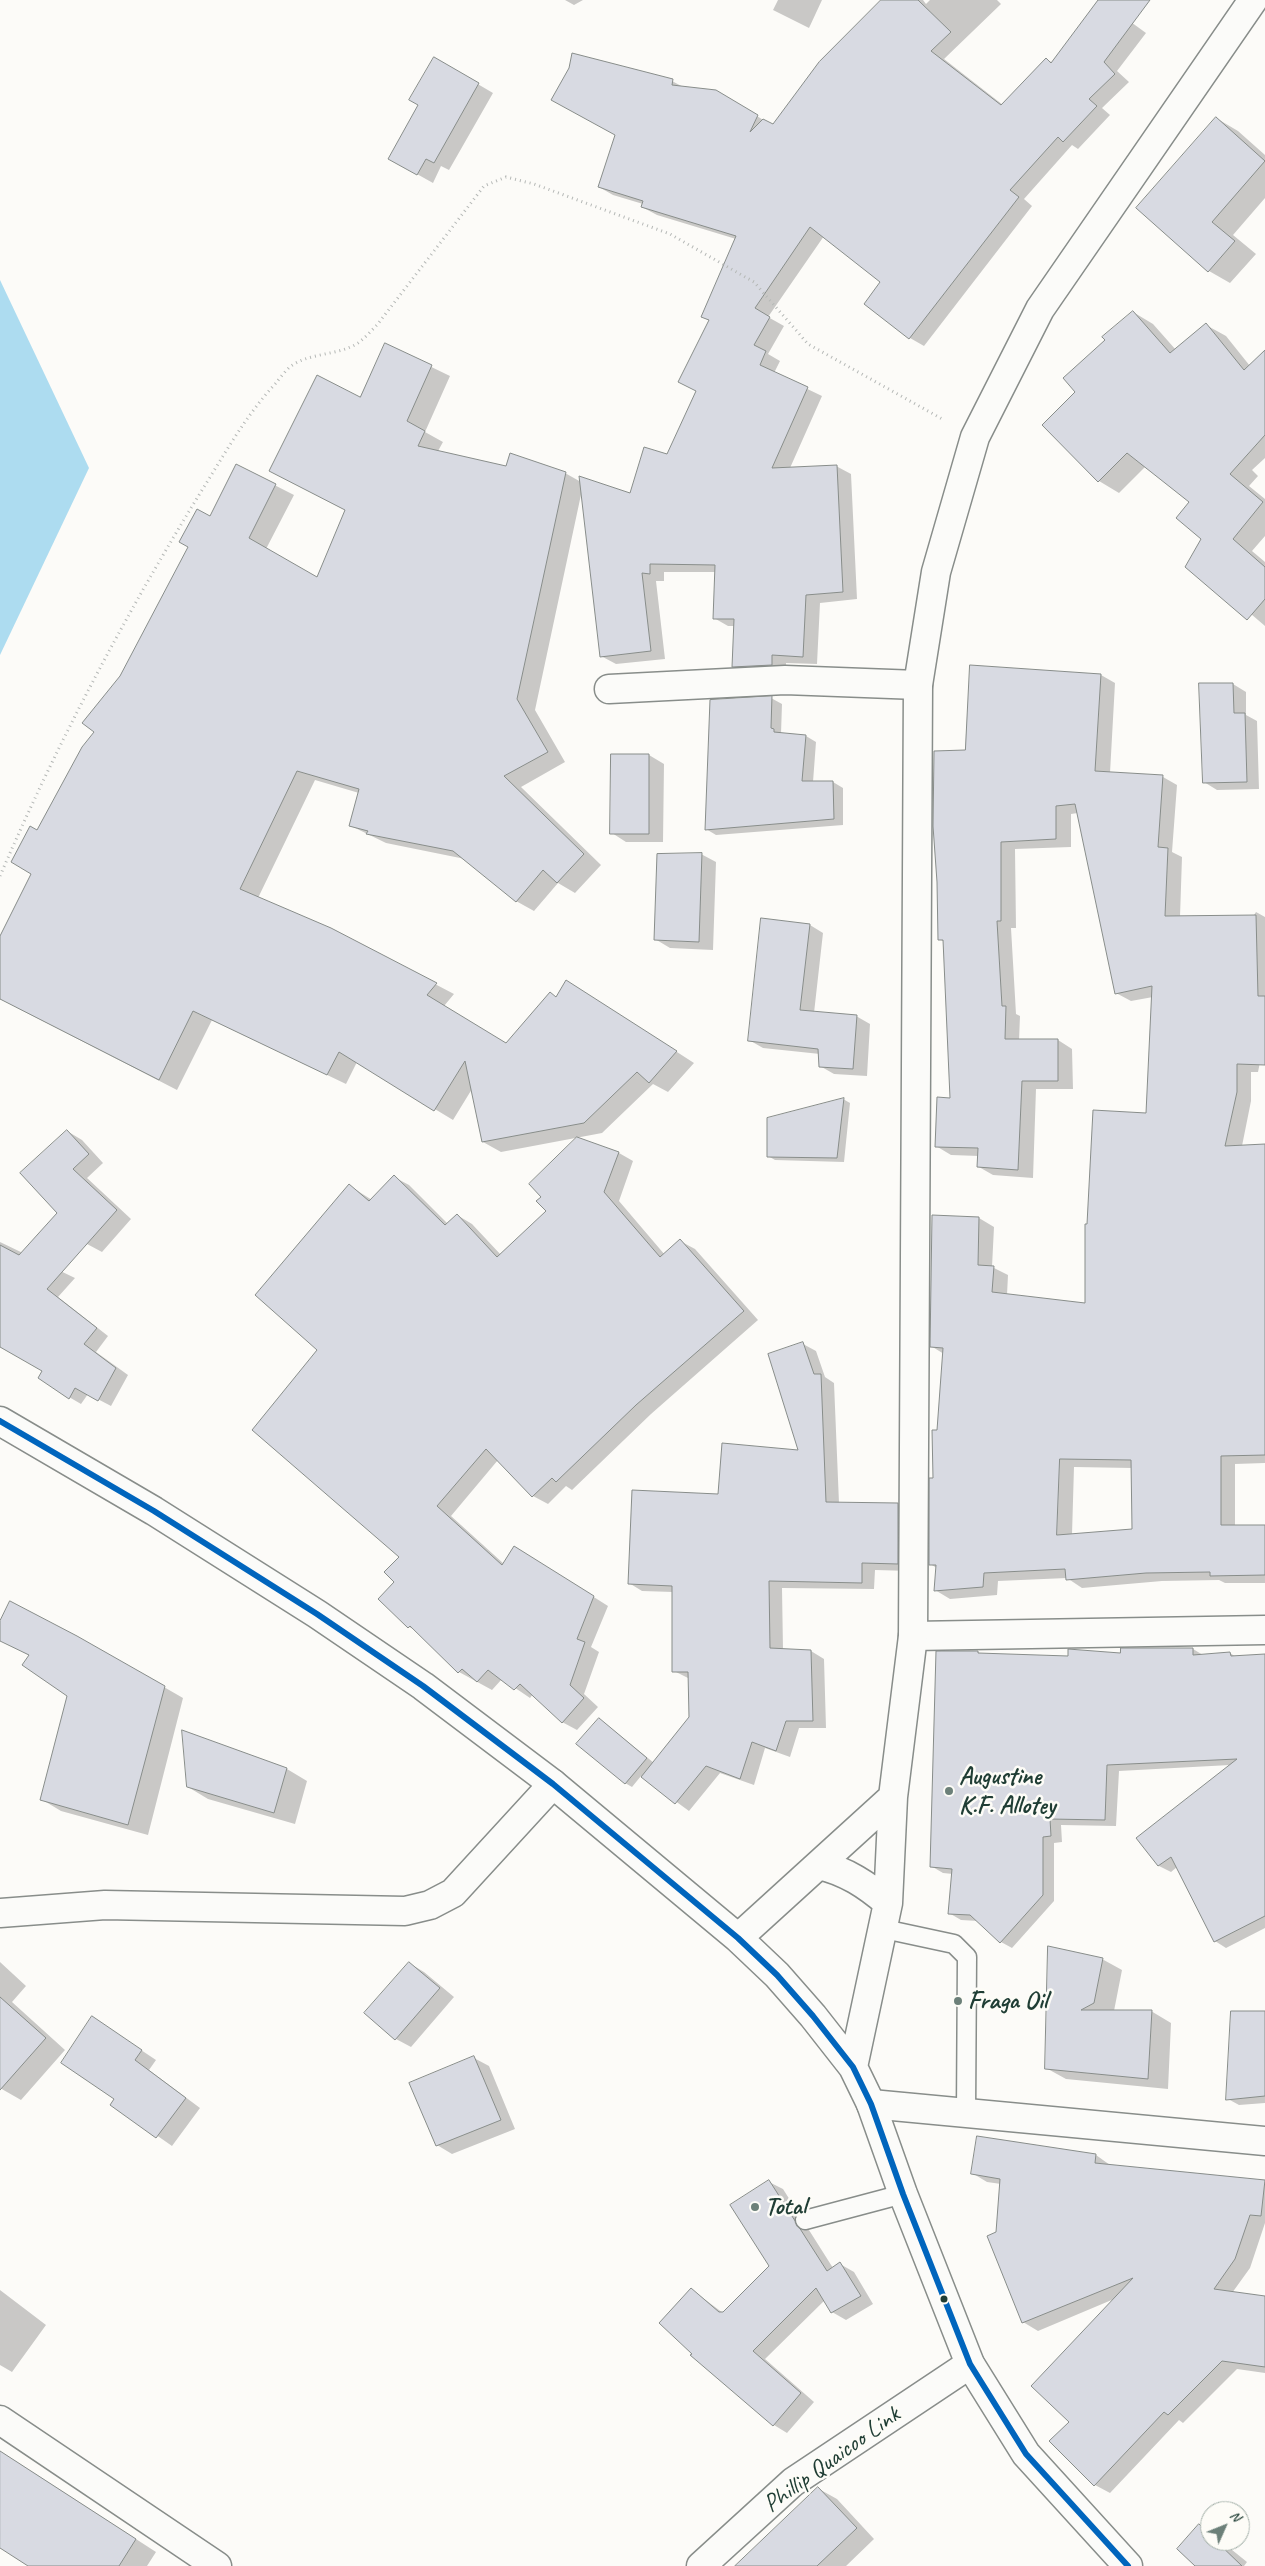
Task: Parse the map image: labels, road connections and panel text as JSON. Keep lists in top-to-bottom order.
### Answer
{
  "streets": {
    "street": ["Phillip Quaicoo Link"]
  },
  "places": ["Augustine K.F. Allotey", "Fraga Oil", "Total"],
  "north": "top right"
}
